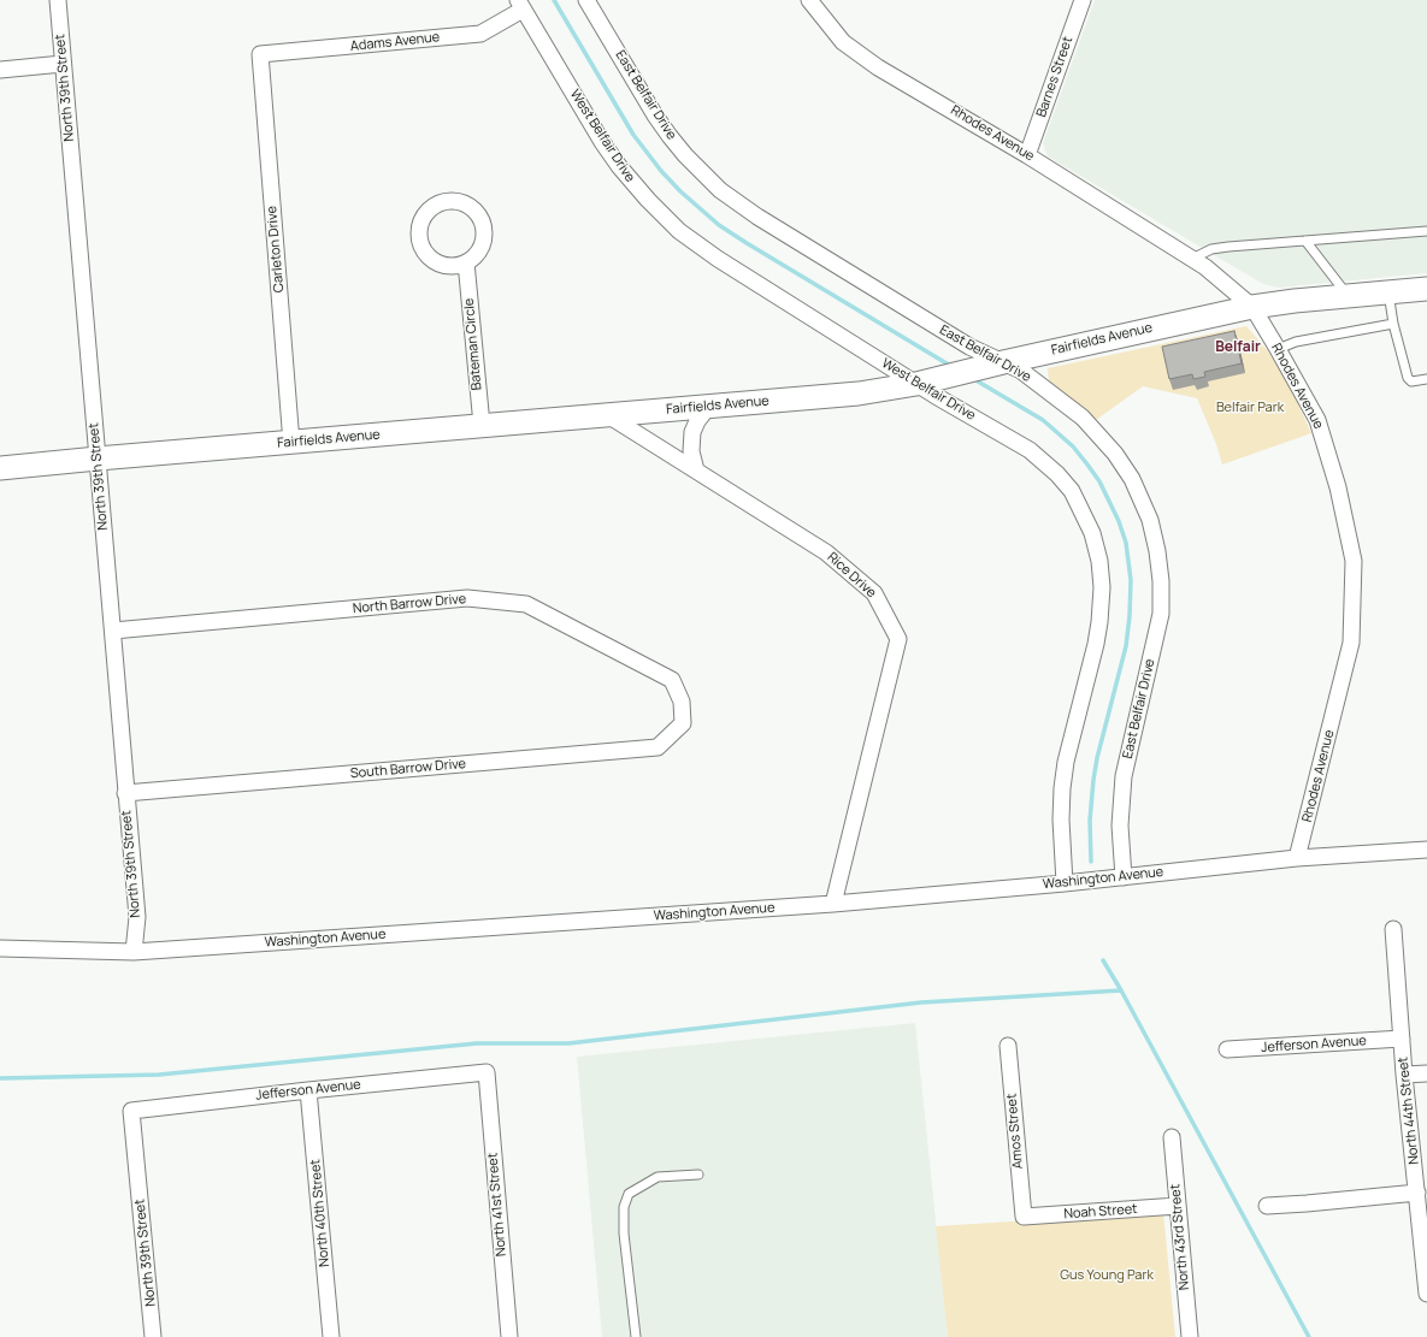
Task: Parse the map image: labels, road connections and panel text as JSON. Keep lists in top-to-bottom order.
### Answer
{
  "streets": {
    "street": [
      "Adams Avenue",
      "Barnes Street",
      "North 39th Street",
      "East Belfair Drive",
      "Rhodes Avenue",
      "West Belfair Drive",
      "Carleton Drive",
      "Fairfields Avenue",
      "Bateman Circle",
      "Rice Drive",
      "North Barrow Drive",
      "South Barrow Drive",
      "Washington Avenue",
      "Jefferson Avenue",
      "North 44th Street",
      "Amos Street",
      "North 41st Street",
      "Noah Street",
      "North 40th Street",
      "North 43rd Street"
    ]
  },
  "crossings": [
    ["Adams Avenue", "West Belfair Drive"],
    ["Adams Avenue", "Carleton Drive"],
    ["Barnes Street", "Rhodes Avenue"],
    ["North 39th Street", "Fairfields Avenue"],
    ["North 39th Street", "North Barrow Drive"],
    ["North 39th Street", "South Barrow Drive"],
    ["North 39th Street", "Washington Avenue"],
    ["North 39th Street", "Jefferson Avenue"],
    ["East Belfair Drive", "Fairfields Avenue"],
    ["East Belfair Drive", "Washington Avenue"],
    ["Rhodes Avenue", "Fairfields Avenue"],
    ["Rhodes Avenue", "Washington Avenue"],
    ["West Belfair Drive", "Fairfields Avenue"],
    ["West Belfair Drive", "Washington Avenue"],
    ["Carleton Drive", "Fairfields Avenue"],
    ["Fairfields Avenue", "Bateman Circle"],
    ["Fairfields Avenue", "Rice Drive"],
    ["Rice Drive", "Washington Avenue"],
    ["North Barrow Drive", "South Barrow Drive"],
    ["Jefferson Avenue", "North 44th Street"],
    ["Jefferson Avenue", "North 41st Street"],
    ["Jefferson Avenue", "North 40th Street"],
    ["Amos Street", "Noah Street"],
    ["Noah Street", "North 43rd Street"]
  ],
  "districts": ["Belfair"],
  "parks": ["Belfair Park", "Gus Young Park"]
}
